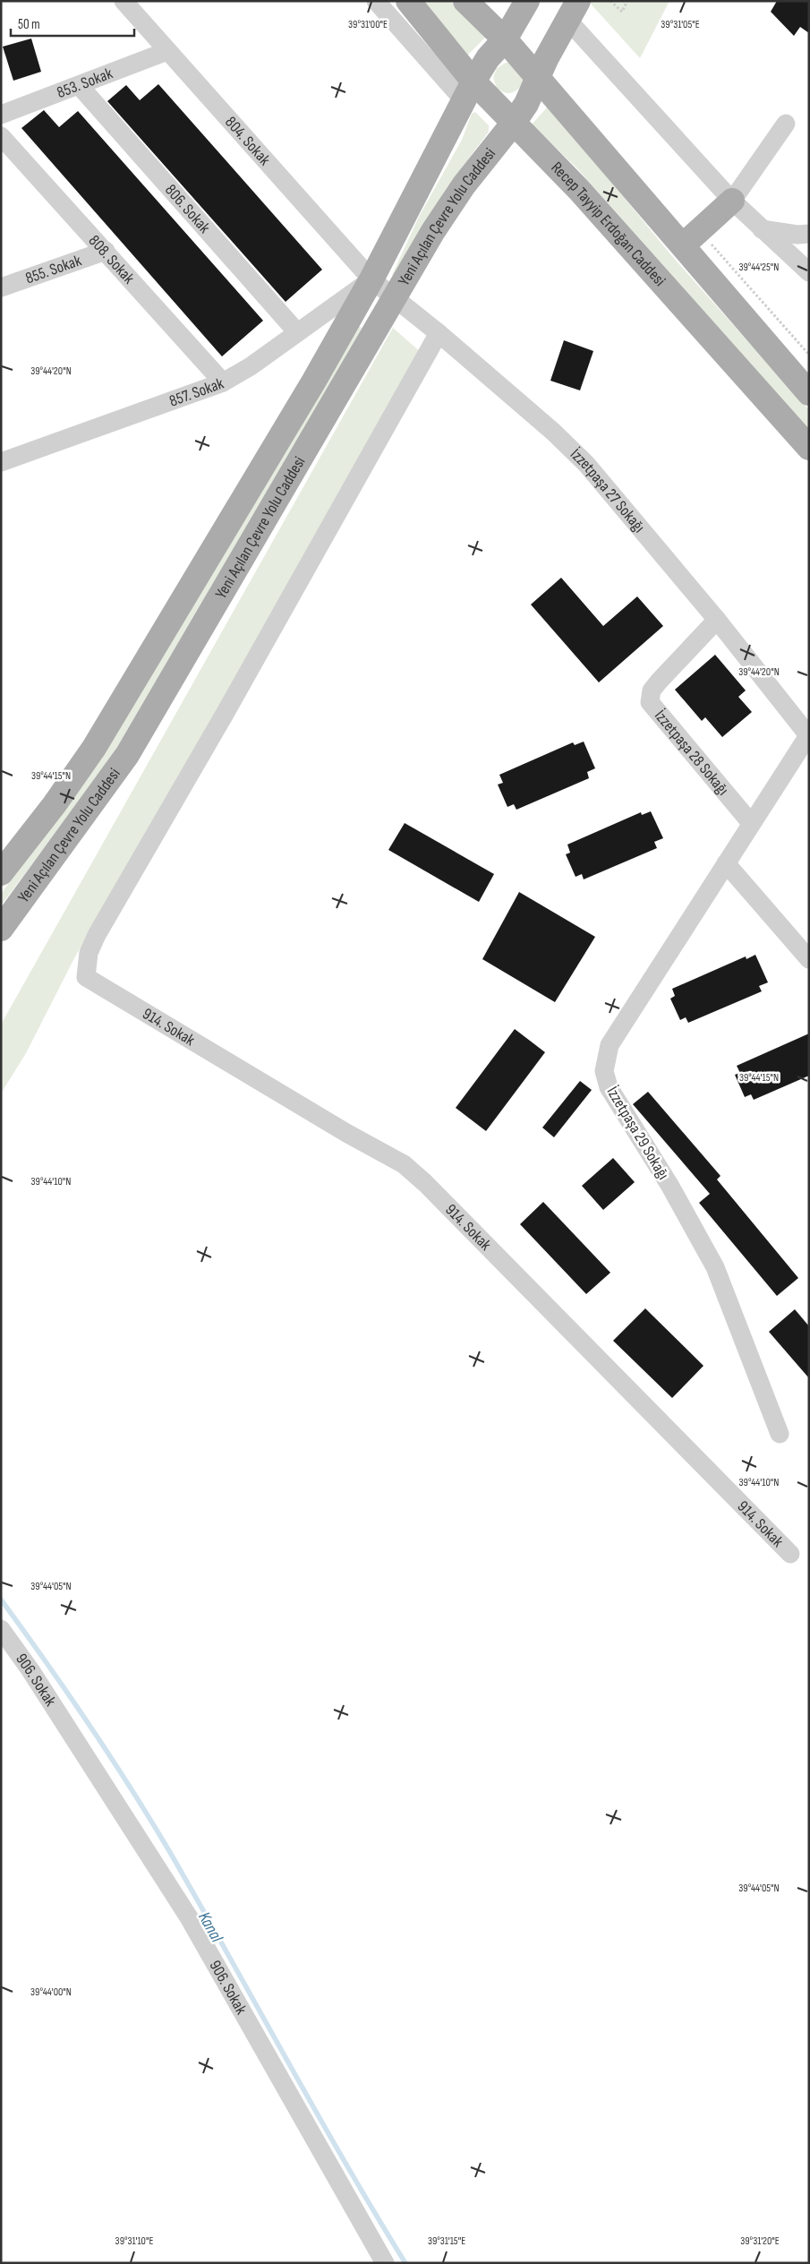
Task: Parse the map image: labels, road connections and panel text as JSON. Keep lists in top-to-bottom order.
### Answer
{
  "streets": {
    "main road": ["Yeni Açılan Çevre Yolu Caddesi", "Recep Tayyip Erdoğan Caddesi"],
    "street": [
      "853. Sokak",
      "804. Sokak",
      "806. Sokak",
      "808. Sokak",
      "855. Sokak",
      "857. Sokak",
      "İzzetpaşa 27 Sokağı",
      "İzzetpaşa 28 Sokağı",
      "914. Sokak",
      "İzzetpaşa 29 Sokağı",
      "906. Sokak"
    ]
  },
  "crossings": [
    ["853. Sokak", "804. Sokak"],
    ["853. Sokak", "806. Sokak"],
    ["804. Sokak", "Yeni Açılan Çevre Yolu Caddesi"],
    ["804. Sokak", "857. Sokak"],
    ["804. Sokak", "İzzetpaşa 27 Sokağı"],
    ["806. Sokak", "857. Sokak"],
    ["Yeni Açılan Çevre Yolu Caddesi", "Recep Tayyip Erdoğan Caddesi"],
    ["Yeni Açılan Çevre Yolu Caddesi", "857. Sokak"],
    ["Yeni Açılan Çevre Yolu Caddesi", "İzzetpaşa 27 Sokağı"],
    ["808. Sokak", "855. Sokak"],
    ["808. Sokak", "857. Sokak"],
    ["857. Sokak", "İzzetpaşa 27 Sokağı"],
    ["İzzetpaşa 27 Sokağı", "İzzetpaşa 28 Sokağı"],
    ["İzzetpaşa 27 Sokağı", "914. Sokak"],
    ["İzzetpaşa 27 Sokağı", "İzzetpaşa 29 Sokağı"],
    ["İzzetpaşa 28 Sokağı", "İzzetpaşa 29 Sokağı"]
  ],
  "water": ["Kanal"],
  "scale_bar": "50 m",
  "coordinates": [
    "39°31'00\"E",
    "39°31'05\"E",
    "39°44'25\"N",
    "39°44'20\"N",
    "39°44'15\"N",
    "39°44'10\"N",
    "39°44'05\"N",
    "39°44'00\"N",
    "39°31'10\"E",
    "39°31'15\"E",
    "39°31'20\"E"
  ]
}
